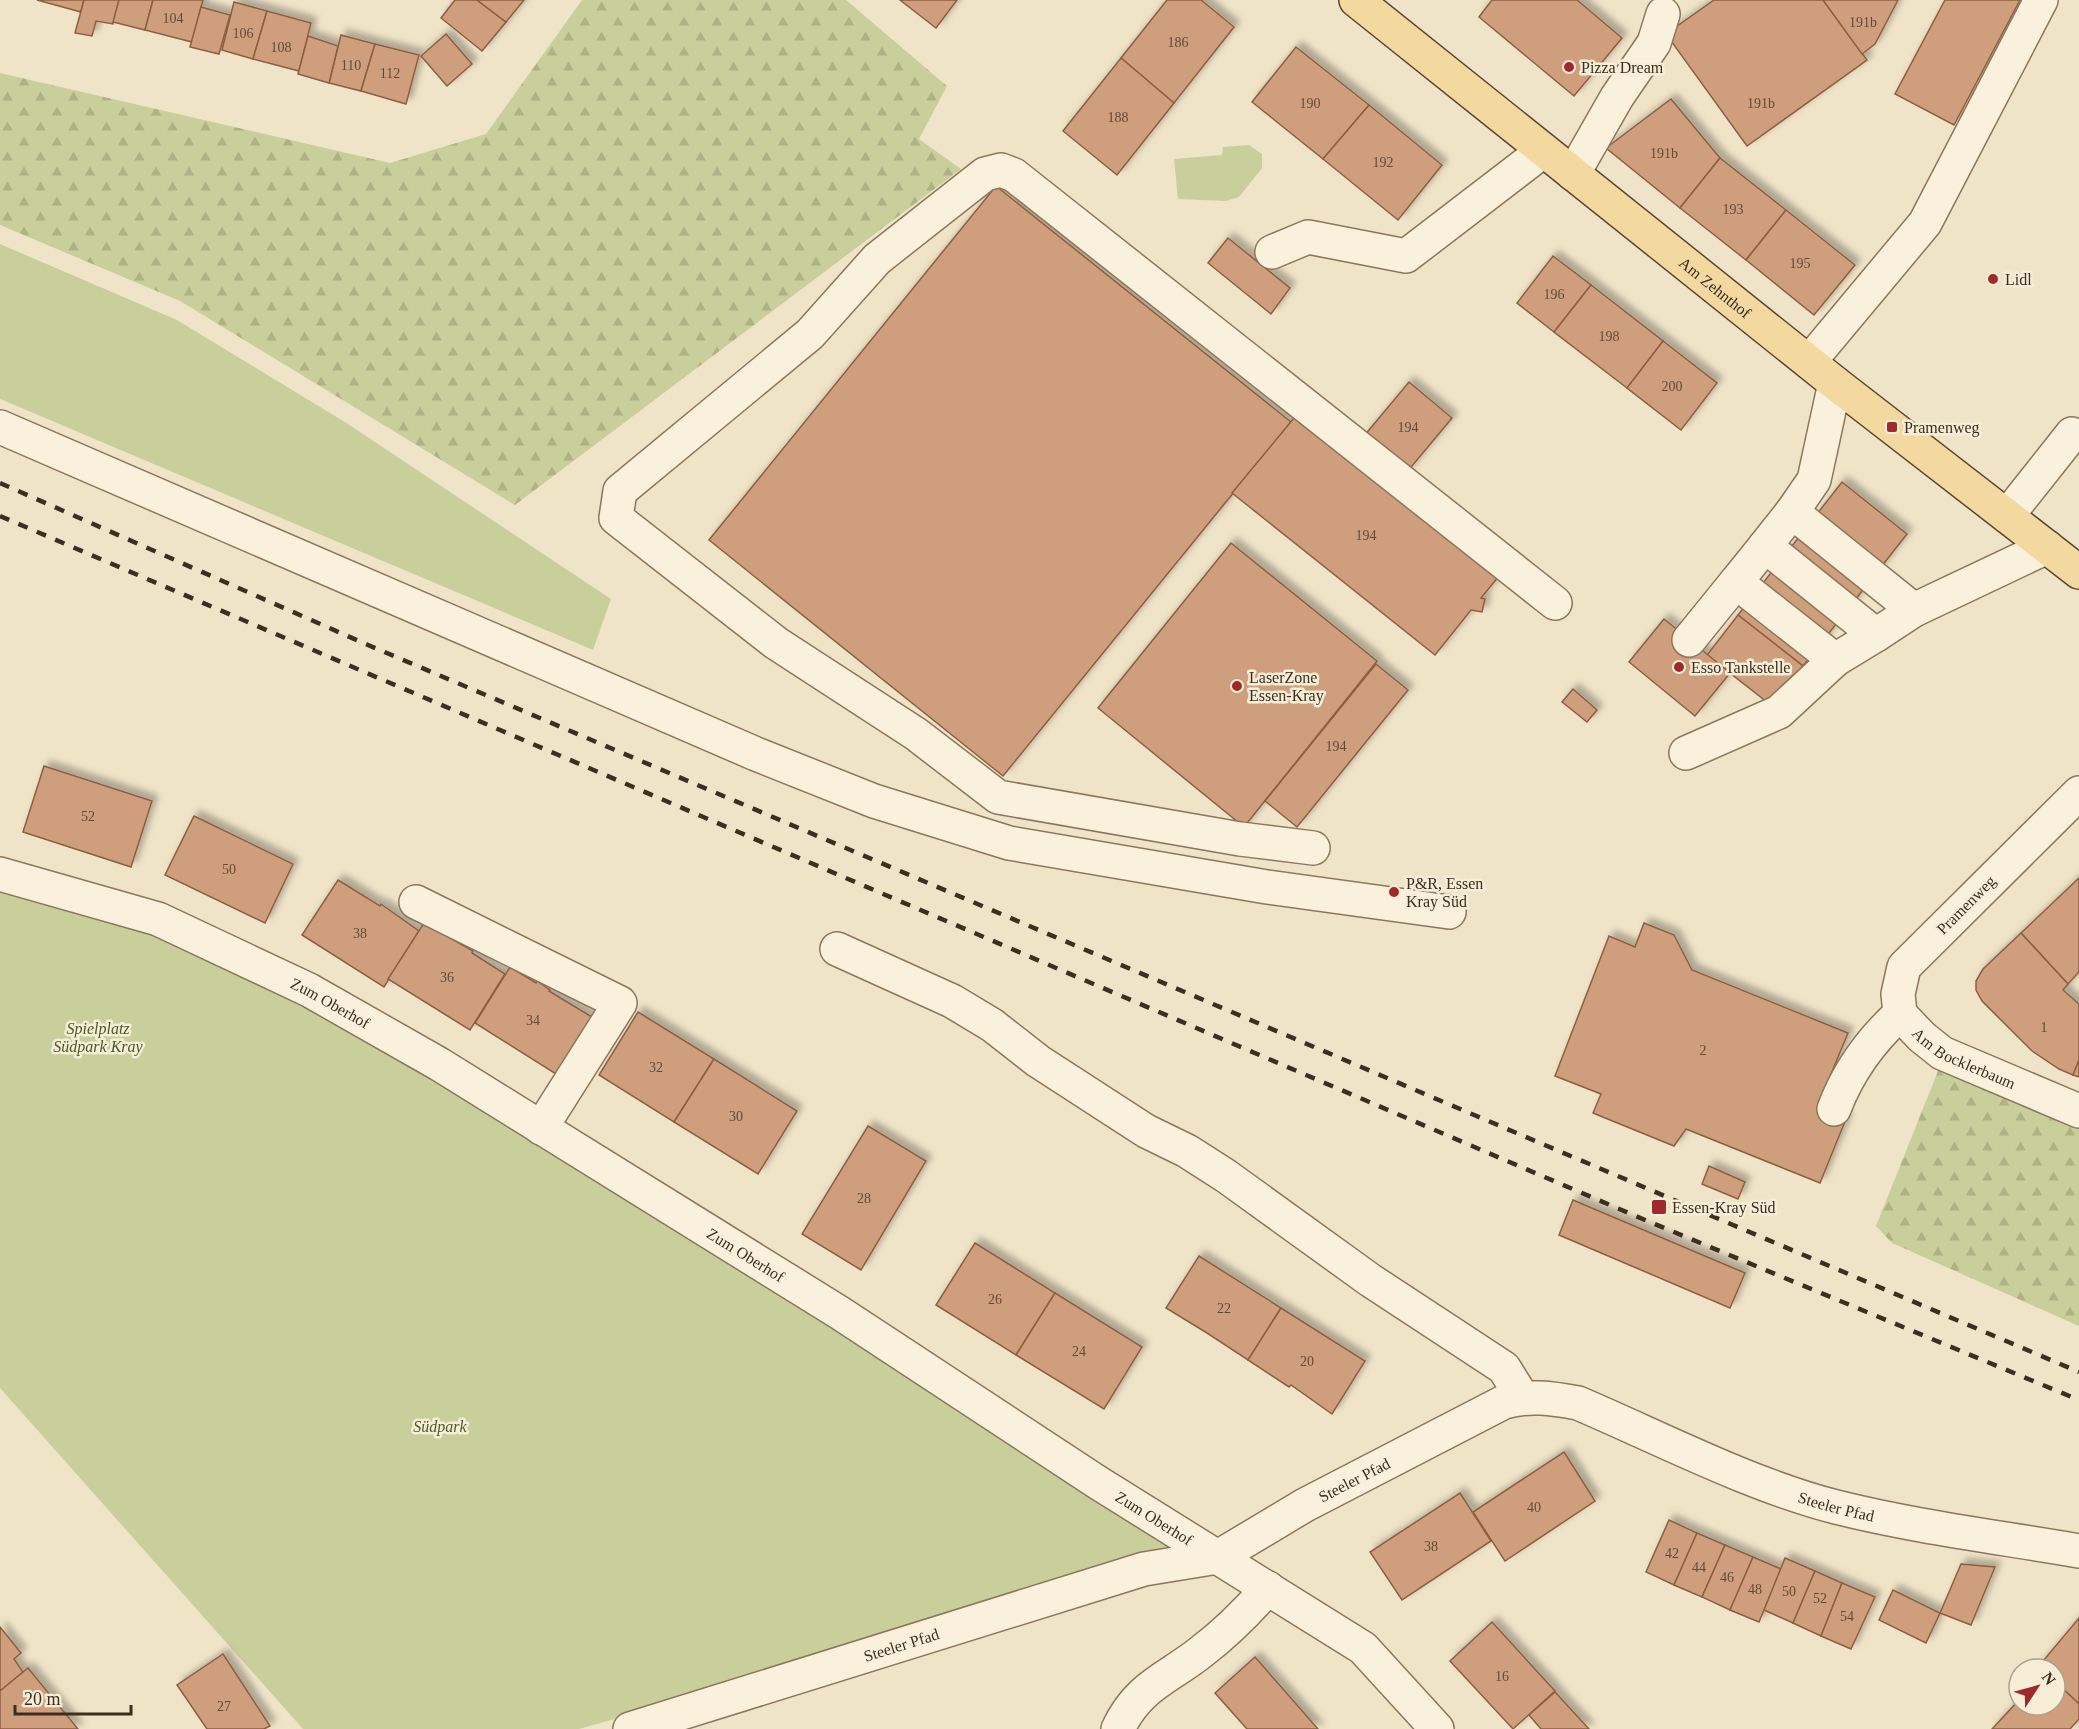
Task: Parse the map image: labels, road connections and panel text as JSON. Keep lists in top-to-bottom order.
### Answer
{
  "streets": {
    "main road": ["Am Zehnthof"],
    "street": [
      "Pramenweg",
      "Zum Oberhof",
      "Am Bocklerbaum",
      "Steeler Pfad"
    ]
  },
  "crossings": [
    ["Pramenweg", "Am Bocklerbaum"],
    ["Zum Oberhof", "Steeler Pfad"]
  ],
  "parks": ["Spielplatz Südpark Kray", "Südpark"],
  "places": {
    "other": [
      "Pizza Dream",
      "Lidl",
      "Esso Tankstelle",
      "LaserZone Essen-Kray",
      "P&R, Essen Kray Süd"
    ],
    "transit": ["Pramenweg", "Essen-Kray Süd"]
  },
  "house_numbers": [
    "104",
    "191b",
    "106",
    "186",
    "108",
    "110",
    "112",
    "190",
    "191b",
    "188",
    "191b",
    "192",
    "193",
    "195",
    "196",
    "198",
    "200",
    "194",
    "194",
    "194",
    "52",
    "50",
    "38",
    "36",
    "34",
    "1",
    "2",
    "32",
    "30",
    "28",
    "26",
    "22",
    "24",
    "20",
    "40",
    "38",
    "42",
    "44",
    "46",
    "48",
    "50",
    "52",
    "54",
    "16",
    "27"
  ],
  "scale_bar": "20 m",
  "north": "top right"
}
